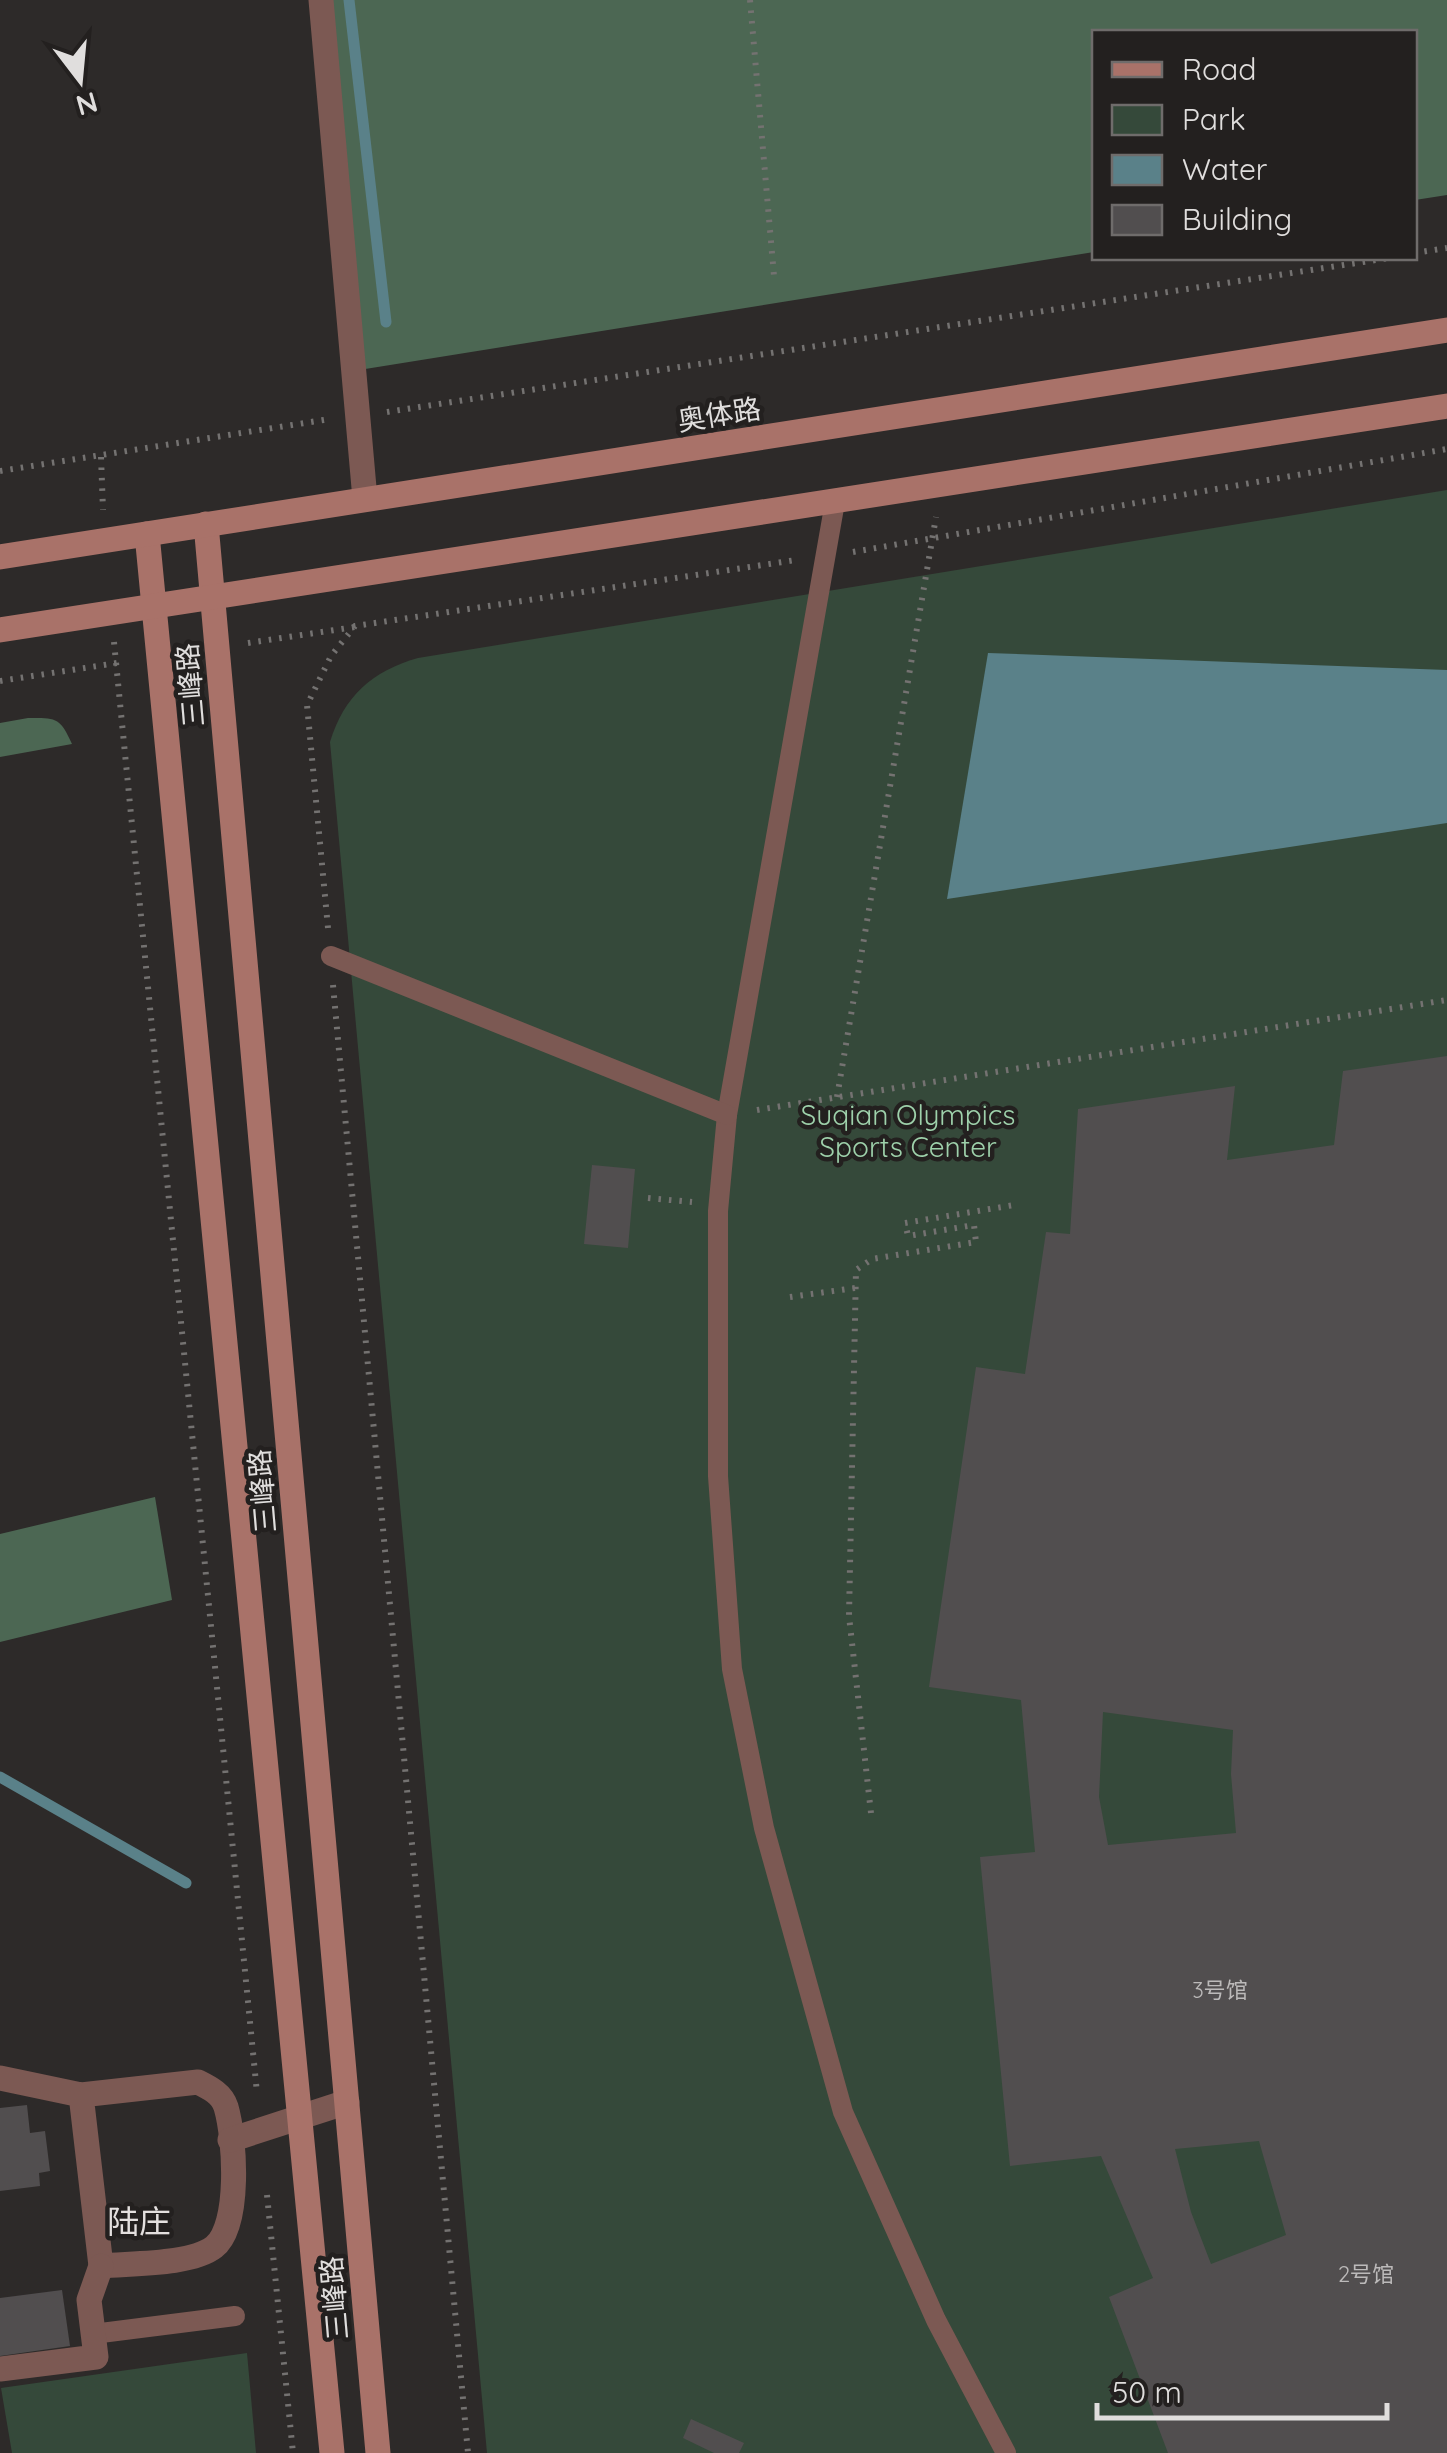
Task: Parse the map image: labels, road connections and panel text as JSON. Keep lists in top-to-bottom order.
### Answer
{
  "streets": {
    "main road": ["奥体路", "三峰路"]
  },
  "crossings": [
    ["奥体路", "三峰路"]
  ],
  "districts": ["陆庄"],
  "parks": ["Suqian Olympics Sports Center"],
  "house_numbers": ["3号馆", "2号馆"],
  "legend": [
    "Road",
    "Park",
    "Water",
    "Building"
  ],
  "scale_bar": "50 m",
  "north": "bottom"
}
